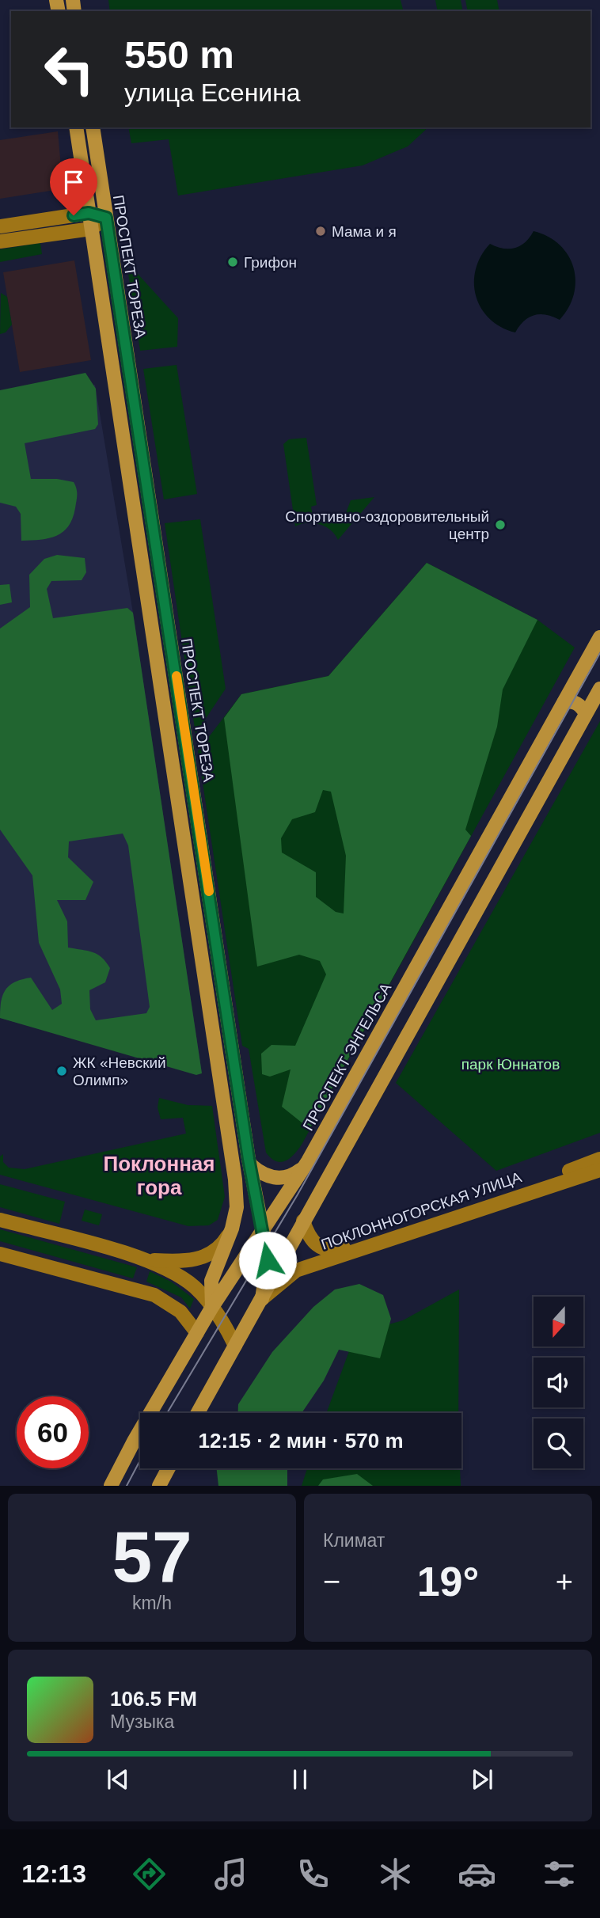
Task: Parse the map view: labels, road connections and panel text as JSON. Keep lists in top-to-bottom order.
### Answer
{
  "streets": {
    "main road": ["ПРОСПЕКТ ТОРЕЗА", "ПРОСПЕКТ ЭНГЕЛЬСА", "ПОКЛОННОГОРСКАЯ УЛИЦА"]
  },
  "crossings": [
    ["ПРОСПЕКТ ТОРЕЗА", "ПРОСПЕКТ ЭНГЕЛЬСА"],
    ["ПРОСПЕКТ ТОРЕЗА", "ПОКЛОННОГОРСКАЯ УЛИЦА"]
  ],
  "districts": ["Поклонная гора"],
  "parks": ["парк Юннатов"],
  "places": [
    "Мама и я",
    "Грифон",
    "Спортивно-оздоровительный центр",
    "ЖК «Невский Олимп»"
  ],
  "north": "bottom",
  "page": {
    "turn": ["550 m", "улица Есенина"],
    "limit": "60",
    "trip": "12:15 · 2 мин · 570 m",
    "tile": [
      ["57", "km/h"],
      "Климат"
    ],
    "heat": ["−", "19°", "+"],
    "song": ["106.5 FM", "Музыка"],
    "tabs": "12:13"
  }
}
